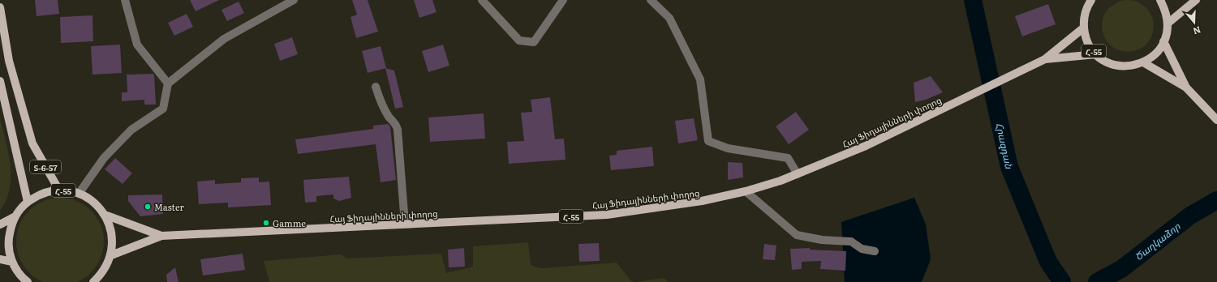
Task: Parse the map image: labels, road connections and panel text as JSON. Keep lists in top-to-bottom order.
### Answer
{
  "streets": {
    "main road": ["Հ-55", "Հայ Ֆիդայինների փողոց", "Տ-6-57"]
  },
  "crossings": [
    ["Հ-55", "Հայ Ֆիդայինների փողոց"],
    ["Հ-55", "Տ-6-57"]
  ],
  "water": ["Հրազդան", "Ծաղկաձոր"],
  "places": ["Master", "Gamme"],
  "north": "bottom"
}
